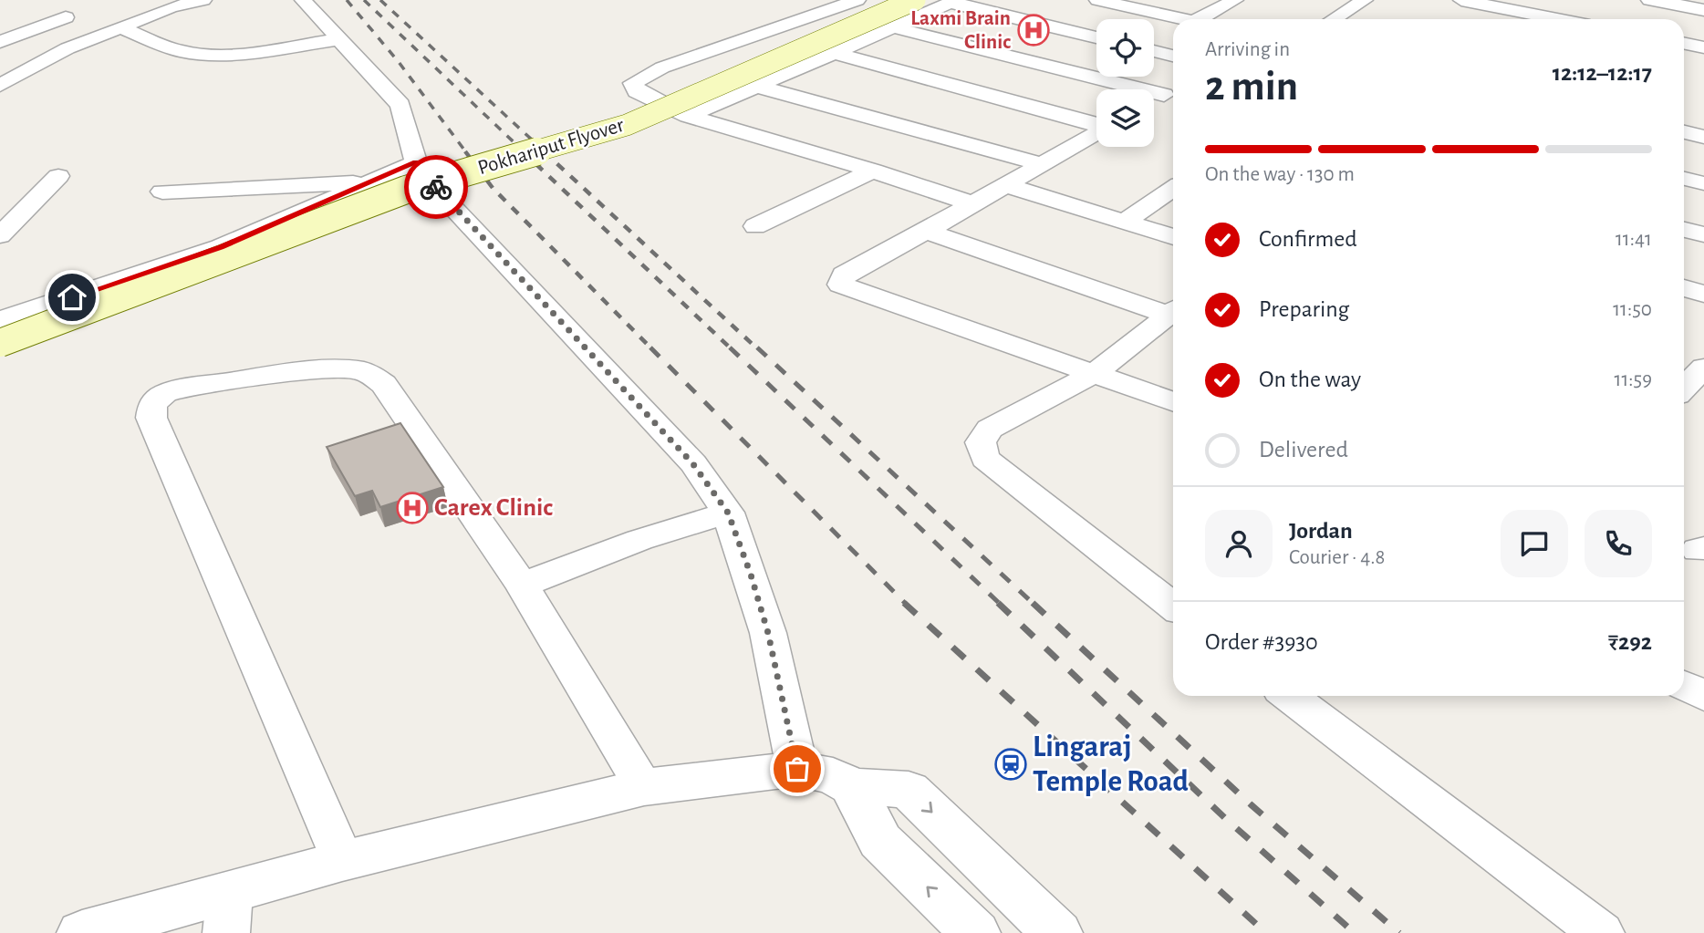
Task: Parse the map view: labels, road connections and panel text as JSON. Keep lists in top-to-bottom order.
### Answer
{
  "streets": {
    "main road": ["Pokhariput Flyover"]
  },
  "places": {
    "hospital": ["Laxmi Brain Clinic", "Carex Clinic"],
    "station": ["Lingaraj Temple Road"]
  },
  "page": {
    "heading": ["2 min", "Arriving in", "12:12–12:17"],
    "panel": [
      "Jordan",
      "Courier · 4.8",
      "Order #3930",
      "₹292"
    ],
    "bar": "On the way · 130 m",
    "list": [
      ["Confirmed", "11:41"],
      ["Preparing", "11:50"],
      ["On the way", "11:59"],
      "Delivered"
    ]
  }
}
